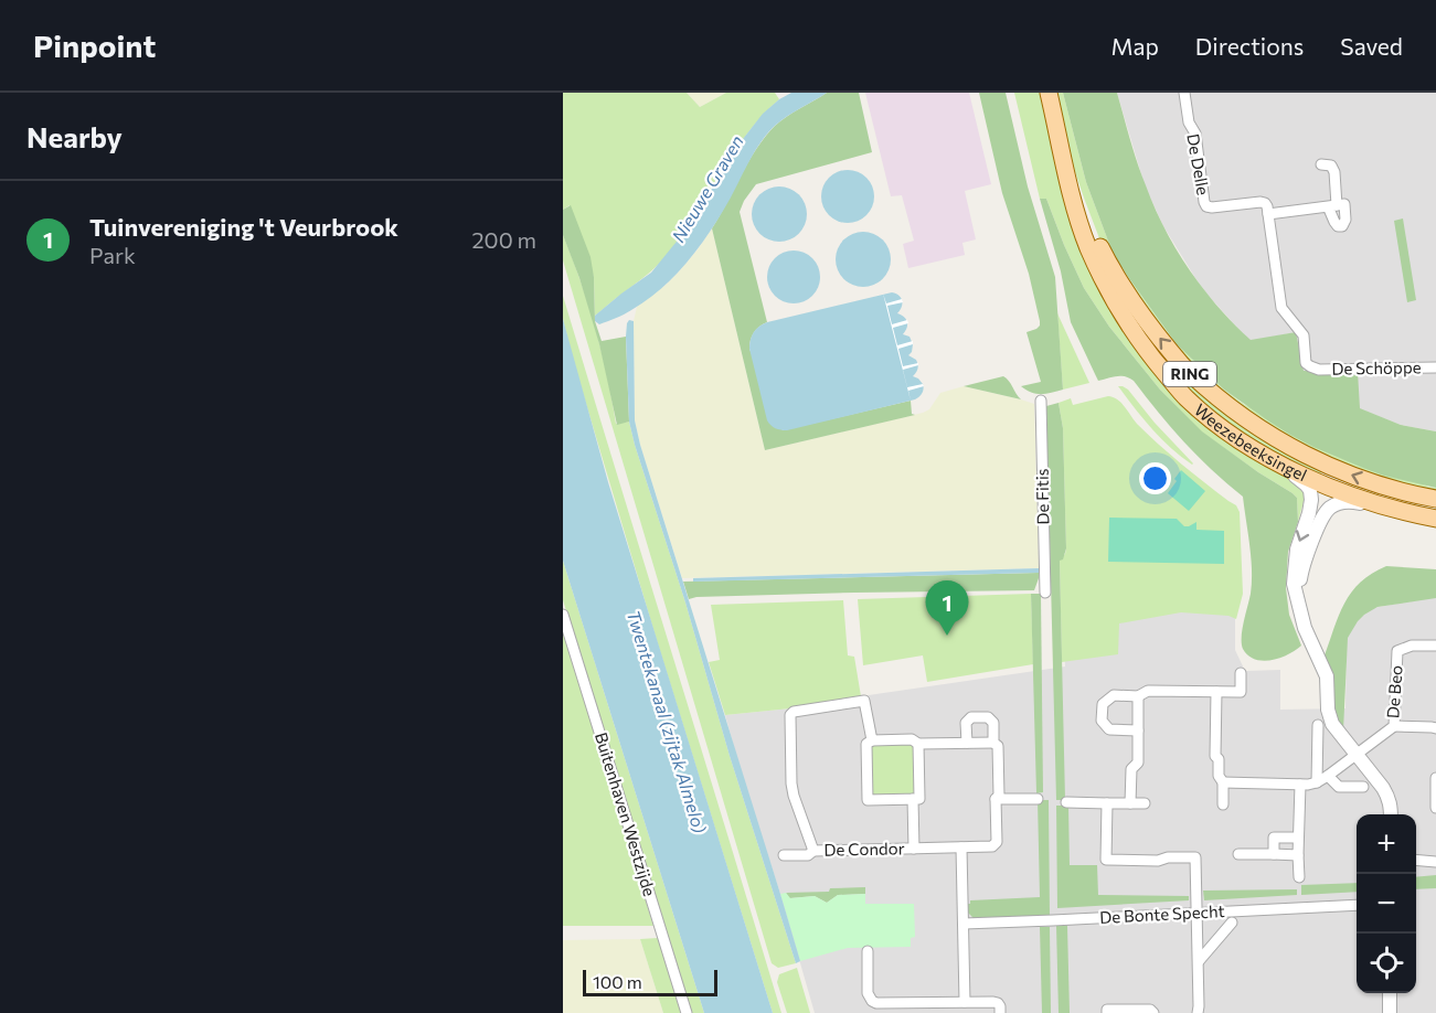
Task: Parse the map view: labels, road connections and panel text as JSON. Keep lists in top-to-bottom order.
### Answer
{
  "streets": {
    "main road": ["RING", "Weezebeeksingel"],
    "street": [
      "De Delle",
      "De Schöppe",
      "De Fitis",
      "De Beo",
      "Buitenhaven Westzijde",
      "De Condor",
      "De Bonte Specht"
    ]
  },
  "crossings": [
    ["De Delle", "De Schöppe"]
  ],
  "water": ["Nieuwe Graven", "Twentekanaal (zijtak Almelo)"],
  "scale_bar": "100 m",
  "page": {
    "header": "Pinpoint",
    "nav": ["Map", "Directions", "Saved"],
    "heading": "Nearby",
    "list": [
      {
        "mark": "1",
        "name": "Tuinvereniging 't Veurbrook",
        "note": "Park",
        "value": "200 m"
      }
    ],
    "pins": "1",
    "map_buttons": ["+", "−"],
    "scale": "100 m"
  }
}
